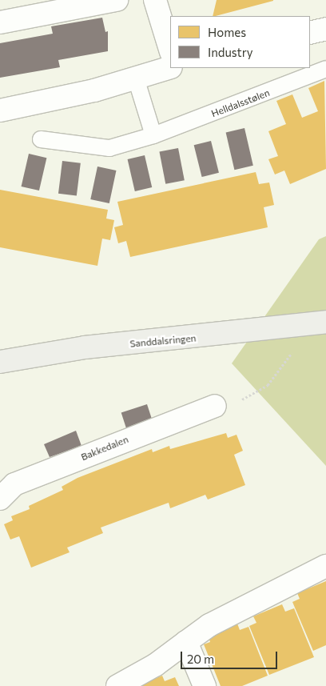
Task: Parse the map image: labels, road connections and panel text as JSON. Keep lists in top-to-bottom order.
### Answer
{
  "streets": {
    "main road": ["Sanddalsringen"],
    "street": ["Bakkedalen"],
    "lane": ["Helldalsstølen"]
  },
  "legend": ["Homes", "Industry"],
  "scale_bar": "20 m"
}
